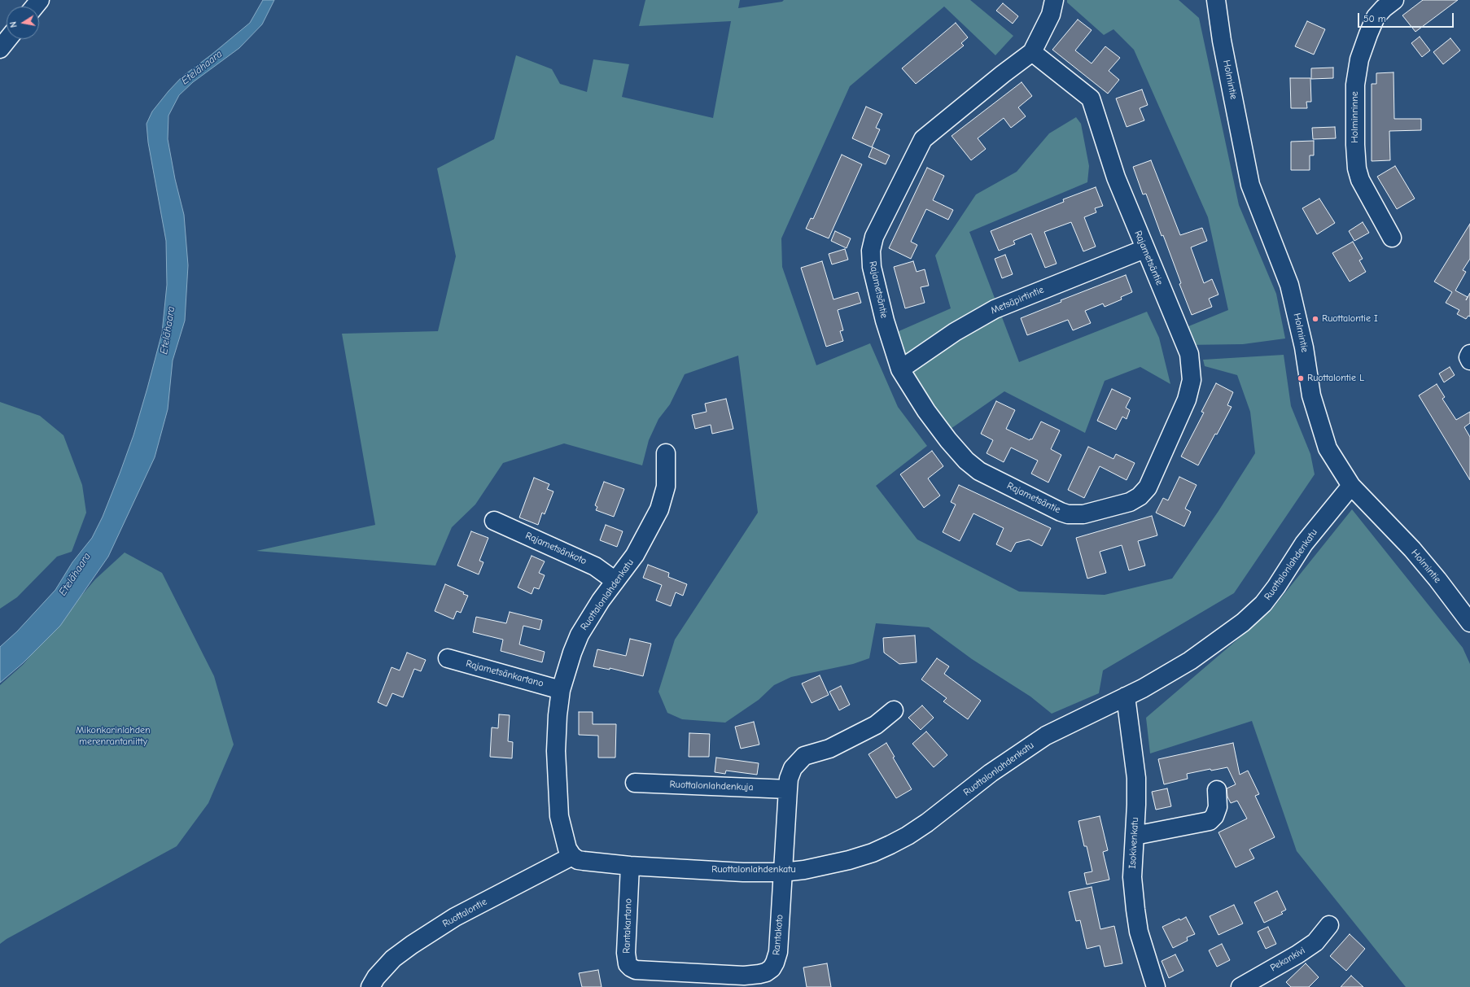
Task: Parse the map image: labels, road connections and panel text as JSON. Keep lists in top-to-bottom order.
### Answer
{
  "streets": {
    "street": [
      "Holmintie",
      "Holminrinne",
      "Rajametsäntie",
      "Metsäpirtintie",
      "Rajametsänkoto",
      "Ruottalonlahdenkatu",
      "Rajametsänkartano",
      "Ruottalonlahdenkuja",
      "Isokivenkatu",
      "Ruottalontie",
      "Rantakartano",
      "Rantakoto",
      "Pekankivi"
    ]
  },
  "crossings": [
    ["Holmintie", "Ruottalonlahdenkatu"],
    ["Rajametsäntie", "Metsäpirtintie"],
    ["Rajametsänkoto", "Ruottalonlahdenkatu"],
    ["Ruottalonlahdenkatu", "Rajametsänkartano"],
    ["Ruottalonlahdenkatu", "Isokivenkatu"],
    ["Ruottalonlahdenkatu", "Ruottalontie"],
    ["Ruottalonlahdenkatu", "Rantakartano"],
    ["Ruottalonlahdenkatu", "Rantakoto"],
    ["Ruottalonlahdenkuja", "Rantakoto"],
    ["Rantakartano", "Rantakoto"]
  ],
  "water": ["Etelähaara"],
  "parks": ["Mikonkarinlahden merenrantaniitty"],
  "places": ["Ruottalontie I", "Ruottalontie L"],
  "scale_bar": "50 m",
  "north": "left"
}
